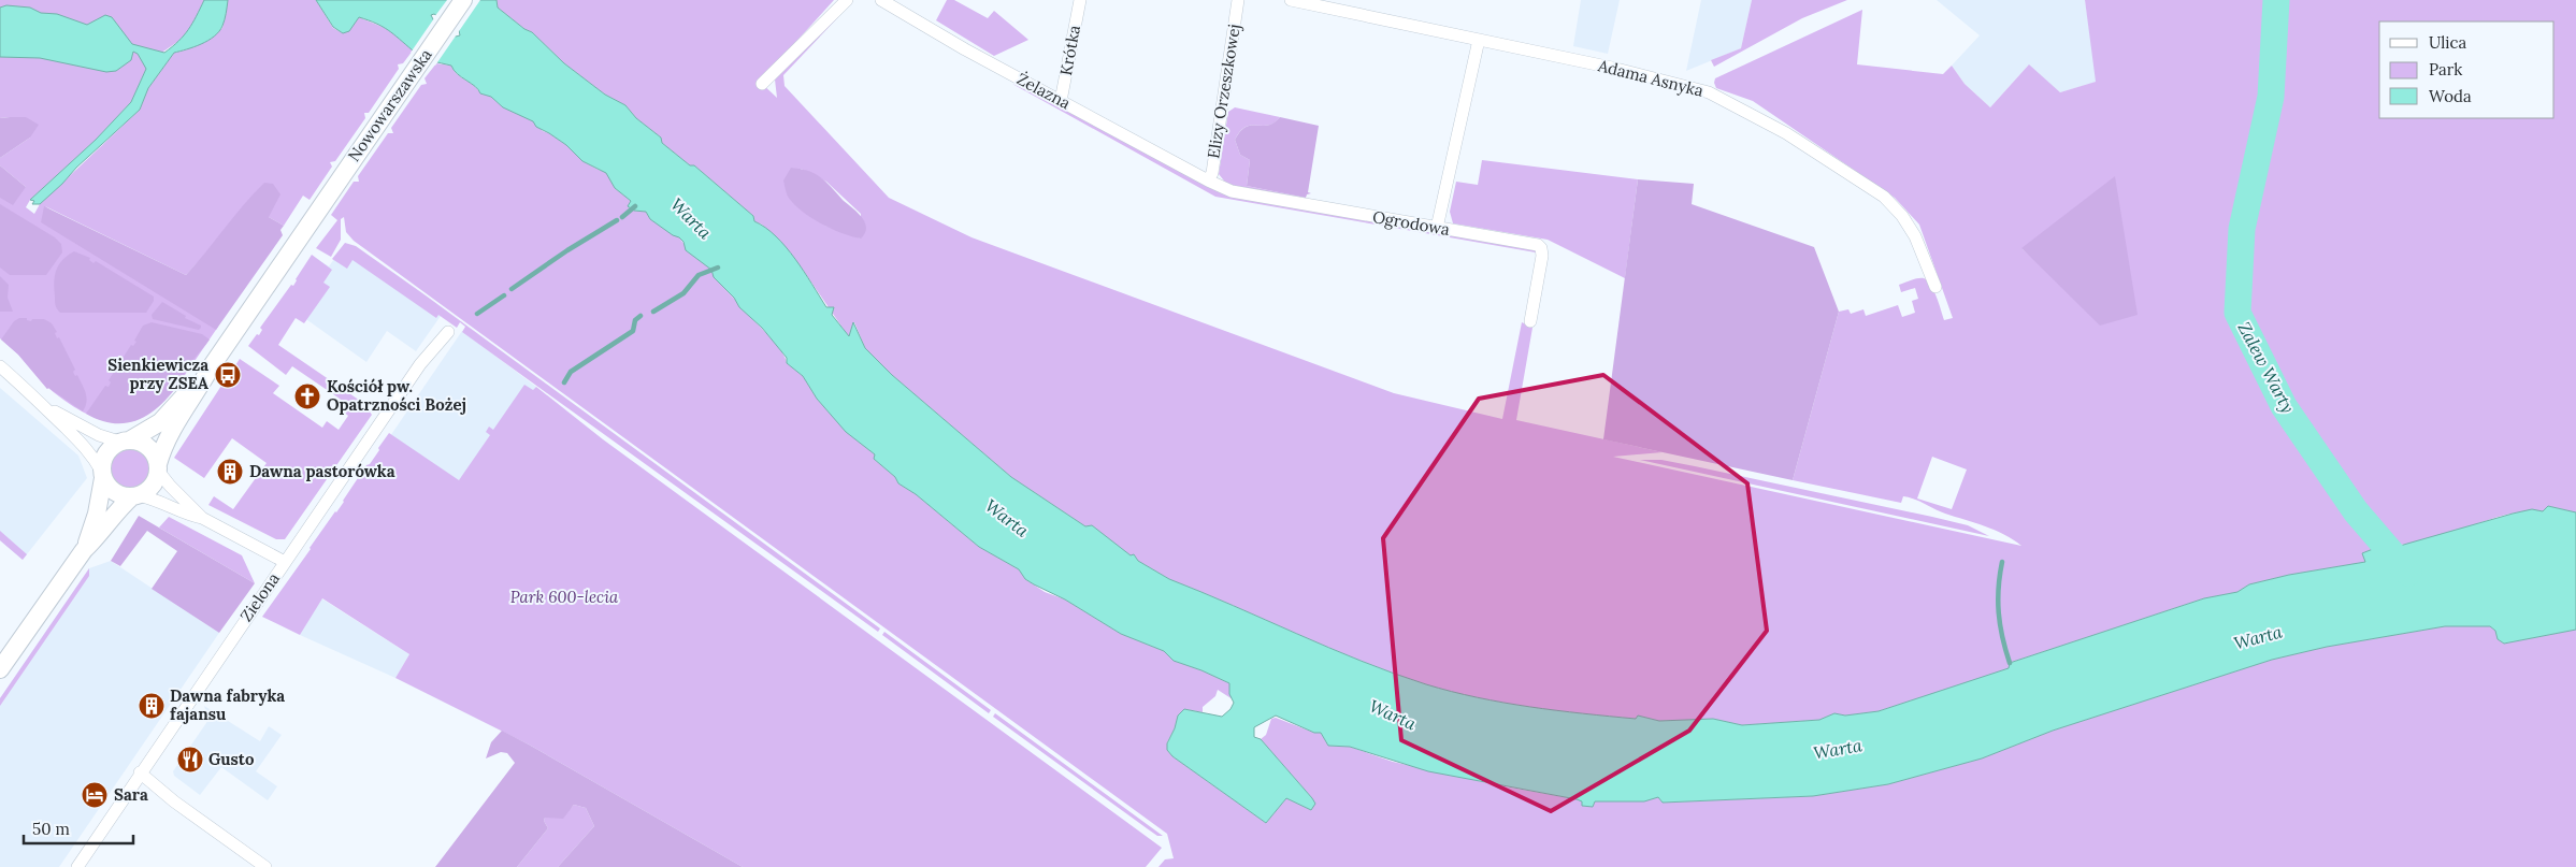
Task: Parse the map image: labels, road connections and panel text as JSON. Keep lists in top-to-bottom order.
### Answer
{
  "streets": {
    "street": [
      "Krótka",
      "Adama Asnyka",
      "Żelazna",
      "Elizy Orzeszkowej",
      "Nowowarszawska",
      "Ogrodowa",
      "Zielona"
    ]
  },
  "crossings": [
    ["Krótka", "Żelazna"],
    ["Żelazna", "Elizy Orzeszkowej"],
    ["Żelazna", "Ogrodowa"],
    ["Elizy Orzeszkowej", "Ogrodowa"]
  ],
  "water": ["Warta", "Zalew Warty"],
  "parks": ["Park 600-lecia"],
  "places": {
    "bus stop": ["Sienkiewicza przy ZSEA"],
    "church": ["Kościół pw. Opatrzności Bożej"],
    "building": ["Dawna pastorówka", "Dawna fabryka fajansu"],
    "restaurant": ["Gusto"],
    "hotel": ["Sara"]
  },
  "legend": ["Ulica", "Park", "Woda"],
  "scale_bar": "50 m"
}
